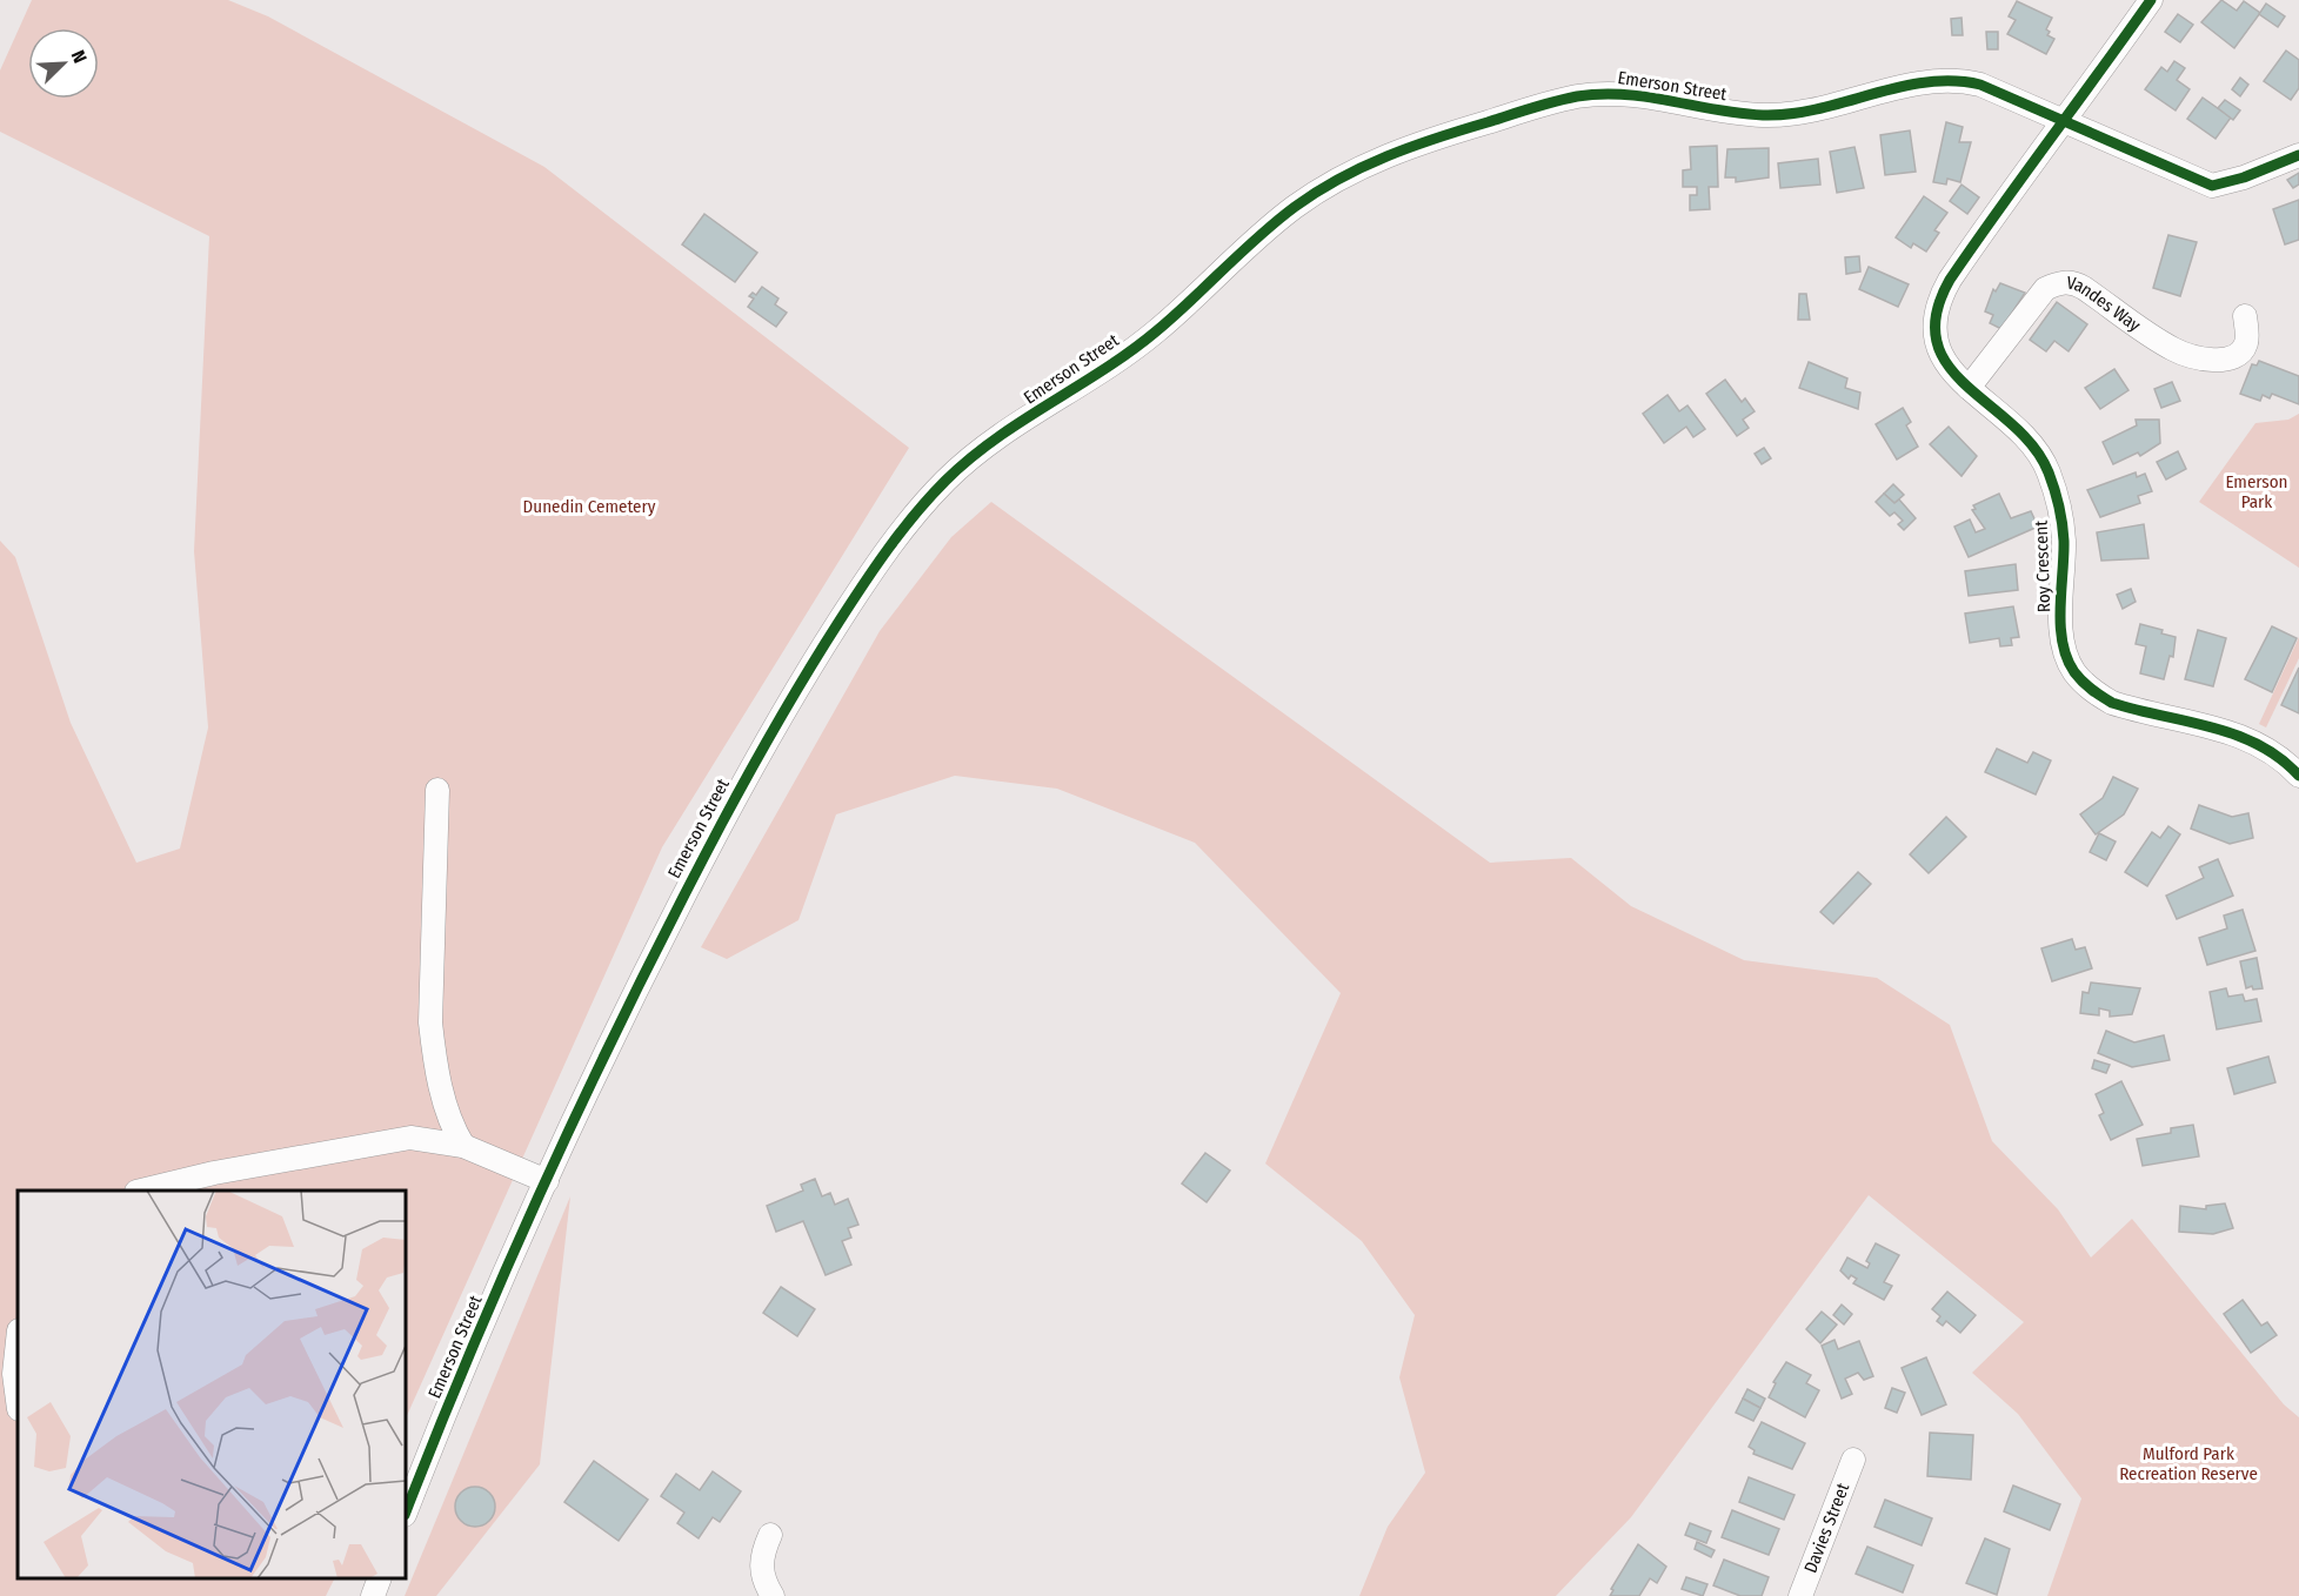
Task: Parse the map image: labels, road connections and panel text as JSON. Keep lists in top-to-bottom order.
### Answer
{
  "streets": {
    "street": [
      "Emerson Street",
      "Vandes Way",
      "Roy Crescent",
      "Davies Street"
    ]
  },
  "crossings": [
    ["Emerson Street", "Roy Crescent"],
    ["Vandes Way", "Roy Crescent"]
  ],
  "parks": ["Emerson Park", "Dunedin Cemetery", "Mulford Park Recreation Reserve"],
  "north": "top right"
}
